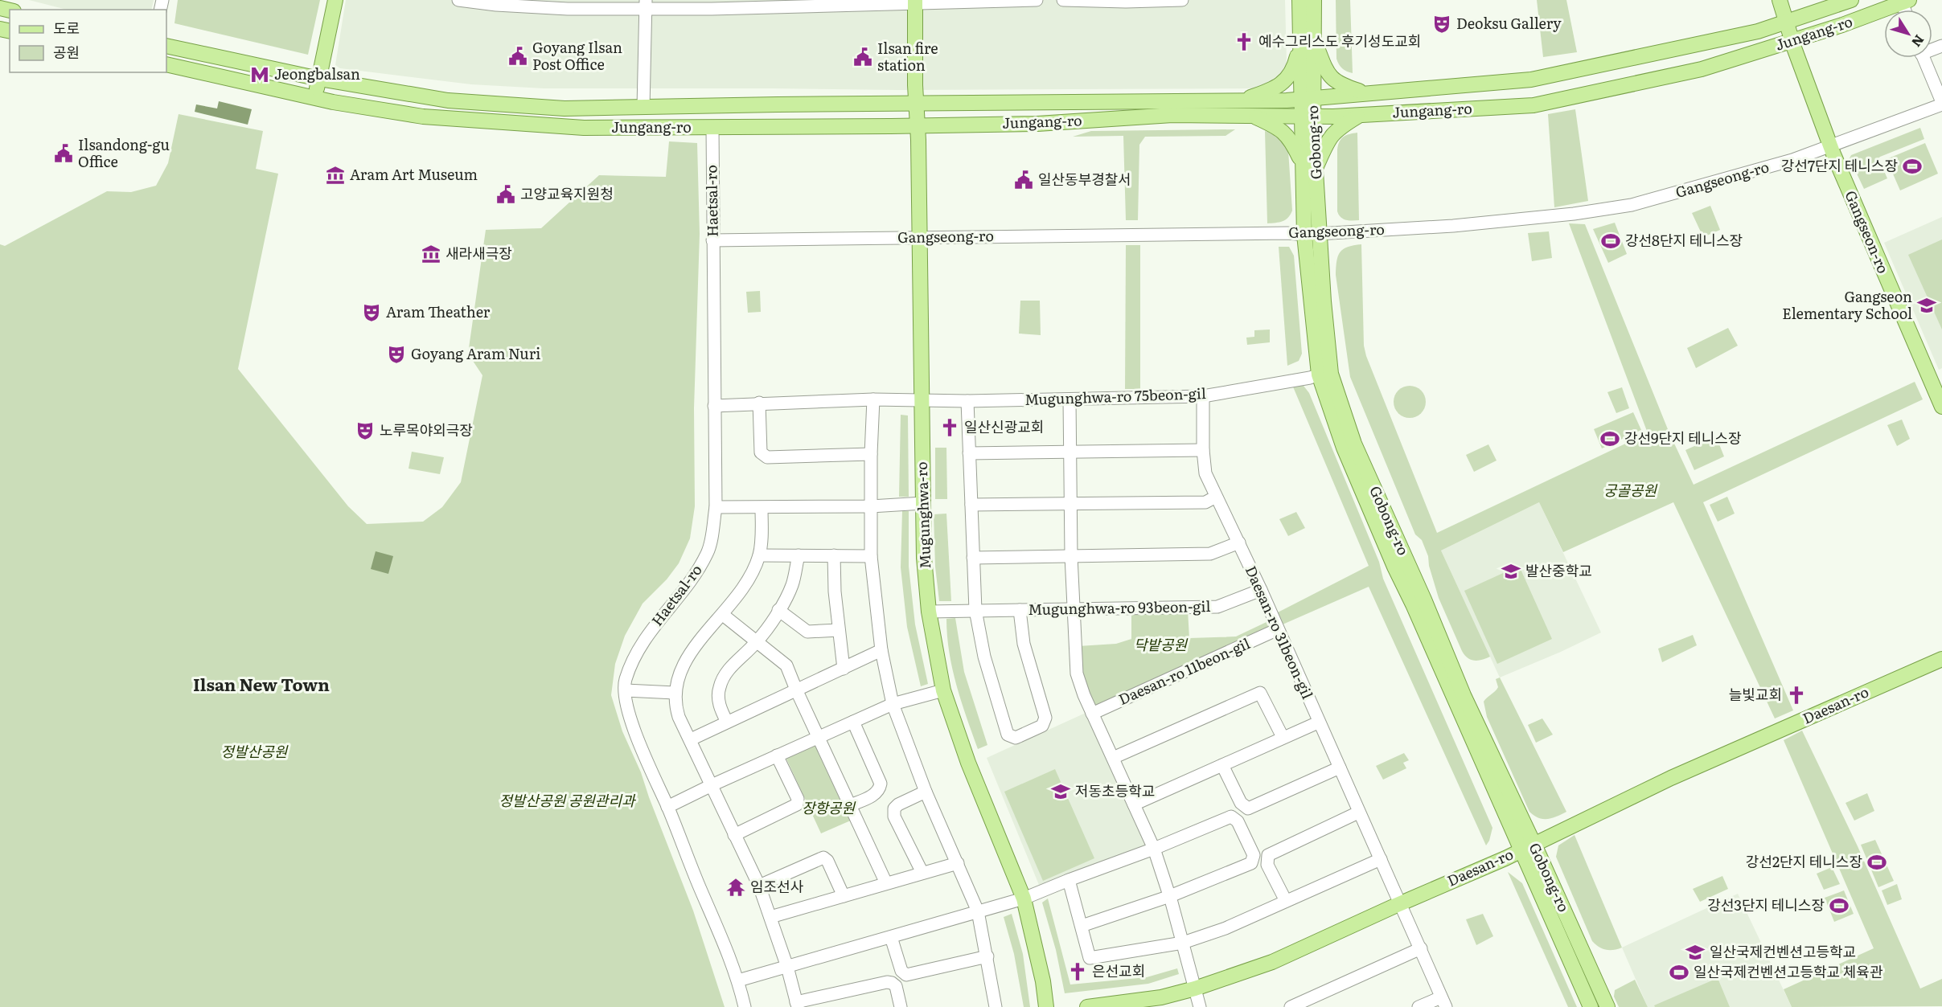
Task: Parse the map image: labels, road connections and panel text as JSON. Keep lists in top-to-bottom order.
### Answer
{
  "streets": {
    "main road": [
      "Jungang-ro",
      "Gobong-ro",
      "Gangseon-ro",
      "Mugunghwa-ro",
      "Daesan-ro"
    ],
    "street": [
      "Gangseong-ro",
      "Haetsal-ro",
      "Mugunghwa-ro 75beon-gil",
      "Mugunghwa-ro 93beon-gil",
      "Daesan-ro 31beon-gil",
      "Daesan-ro 11beon-gil"
    ]
  },
  "crossings": [
    ["Jungang-ro", "Gobong-ro"],
    ["Jungang-ro", "Haetsal-ro"],
    ["Jungang-ro", "Gangseon-ro"],
    ["Jungang-ro", "Mugunghwa-ro"],
    ["Gobong-ro", "Gangseong-ro"],
    ["Gobong-ro", "Mugunghwa-ro 75beon-gil"],
    ["Gobong-ro", "Daesan-ro"],
    ["Gangseong-ro", "Haetsal-ro"],
    ["Gangseong-ro", "Gangseon-ro"],
    ["Gangseong-ro", "Mugunghwa-ro"],
    ["Haetsal-ro", "Mugunghwa-ro 75beon-gil"],
    ["Mugunghwa-ro 75beon-gil", "Mugunghwa-ro"],
    ["Mugunghwa-ro 75beon-gil", "Daesan-ro 31beon-gil"],
    ["Mugunghwa-ro", "Mugunghwa-ro 93beon-gil"],
    ["Mugunghwa-ro 93beon-gil", "Daesan-ro 31beon-gil"],
    ["Daesan-ro 31beon-gil", "Daesan-ro 11beon-gil"],
    ["Daesan-ro 31beon-gil", "Daesan-ro"]
  ],
  "districts": ["Ilsan New Town"],
  "parks": [
    "궁골공원",
    "닥밭공원",
    "정발산공원",
    "정발산공원 공원관리과",
    "장항공원"
  ],
  "places": {
    "theatre": [
      "Deoksu Gallery",
      "Aram Theather",
      "Goyang Aram Nuri",
      "노루목야외극장"
    ],
    "church": [
      "예수그리스도 후기성도교회",
      "일산신광교회",
      "늘빛교회",
      "은선교회"
    ],
    "public building": [
      "Goyang Ilsan Post Office",
      "Ilsan fire station",
      "Ilsandong-gu Office",
      "일산동부경찰서",
      "고양교육지원청"
    ],
    "metro station": ["Jeongbalsan"],
    "sports": [
      "강선7단지 테니스장",
      "강선8단지 테니스장",
      "강선9단지 테니스장",
      "강선2단지 테니스장",
      "강선3단지 테니스장",
      "일산국제컨벤션고등학교 체육관"
    ],
    "museum": ["Aram Art Museum", "새라새극장"],
    "school or university": [
      "Gangseon Elementary School",
      "발산중학교",
      "저동초등학교",
      "일산국제컨벤션고등학교"
    ],
    "temple": ["임조선사"]
  },
  "legend": ["도로", "공원"],
  "north": "bottom right"
}
